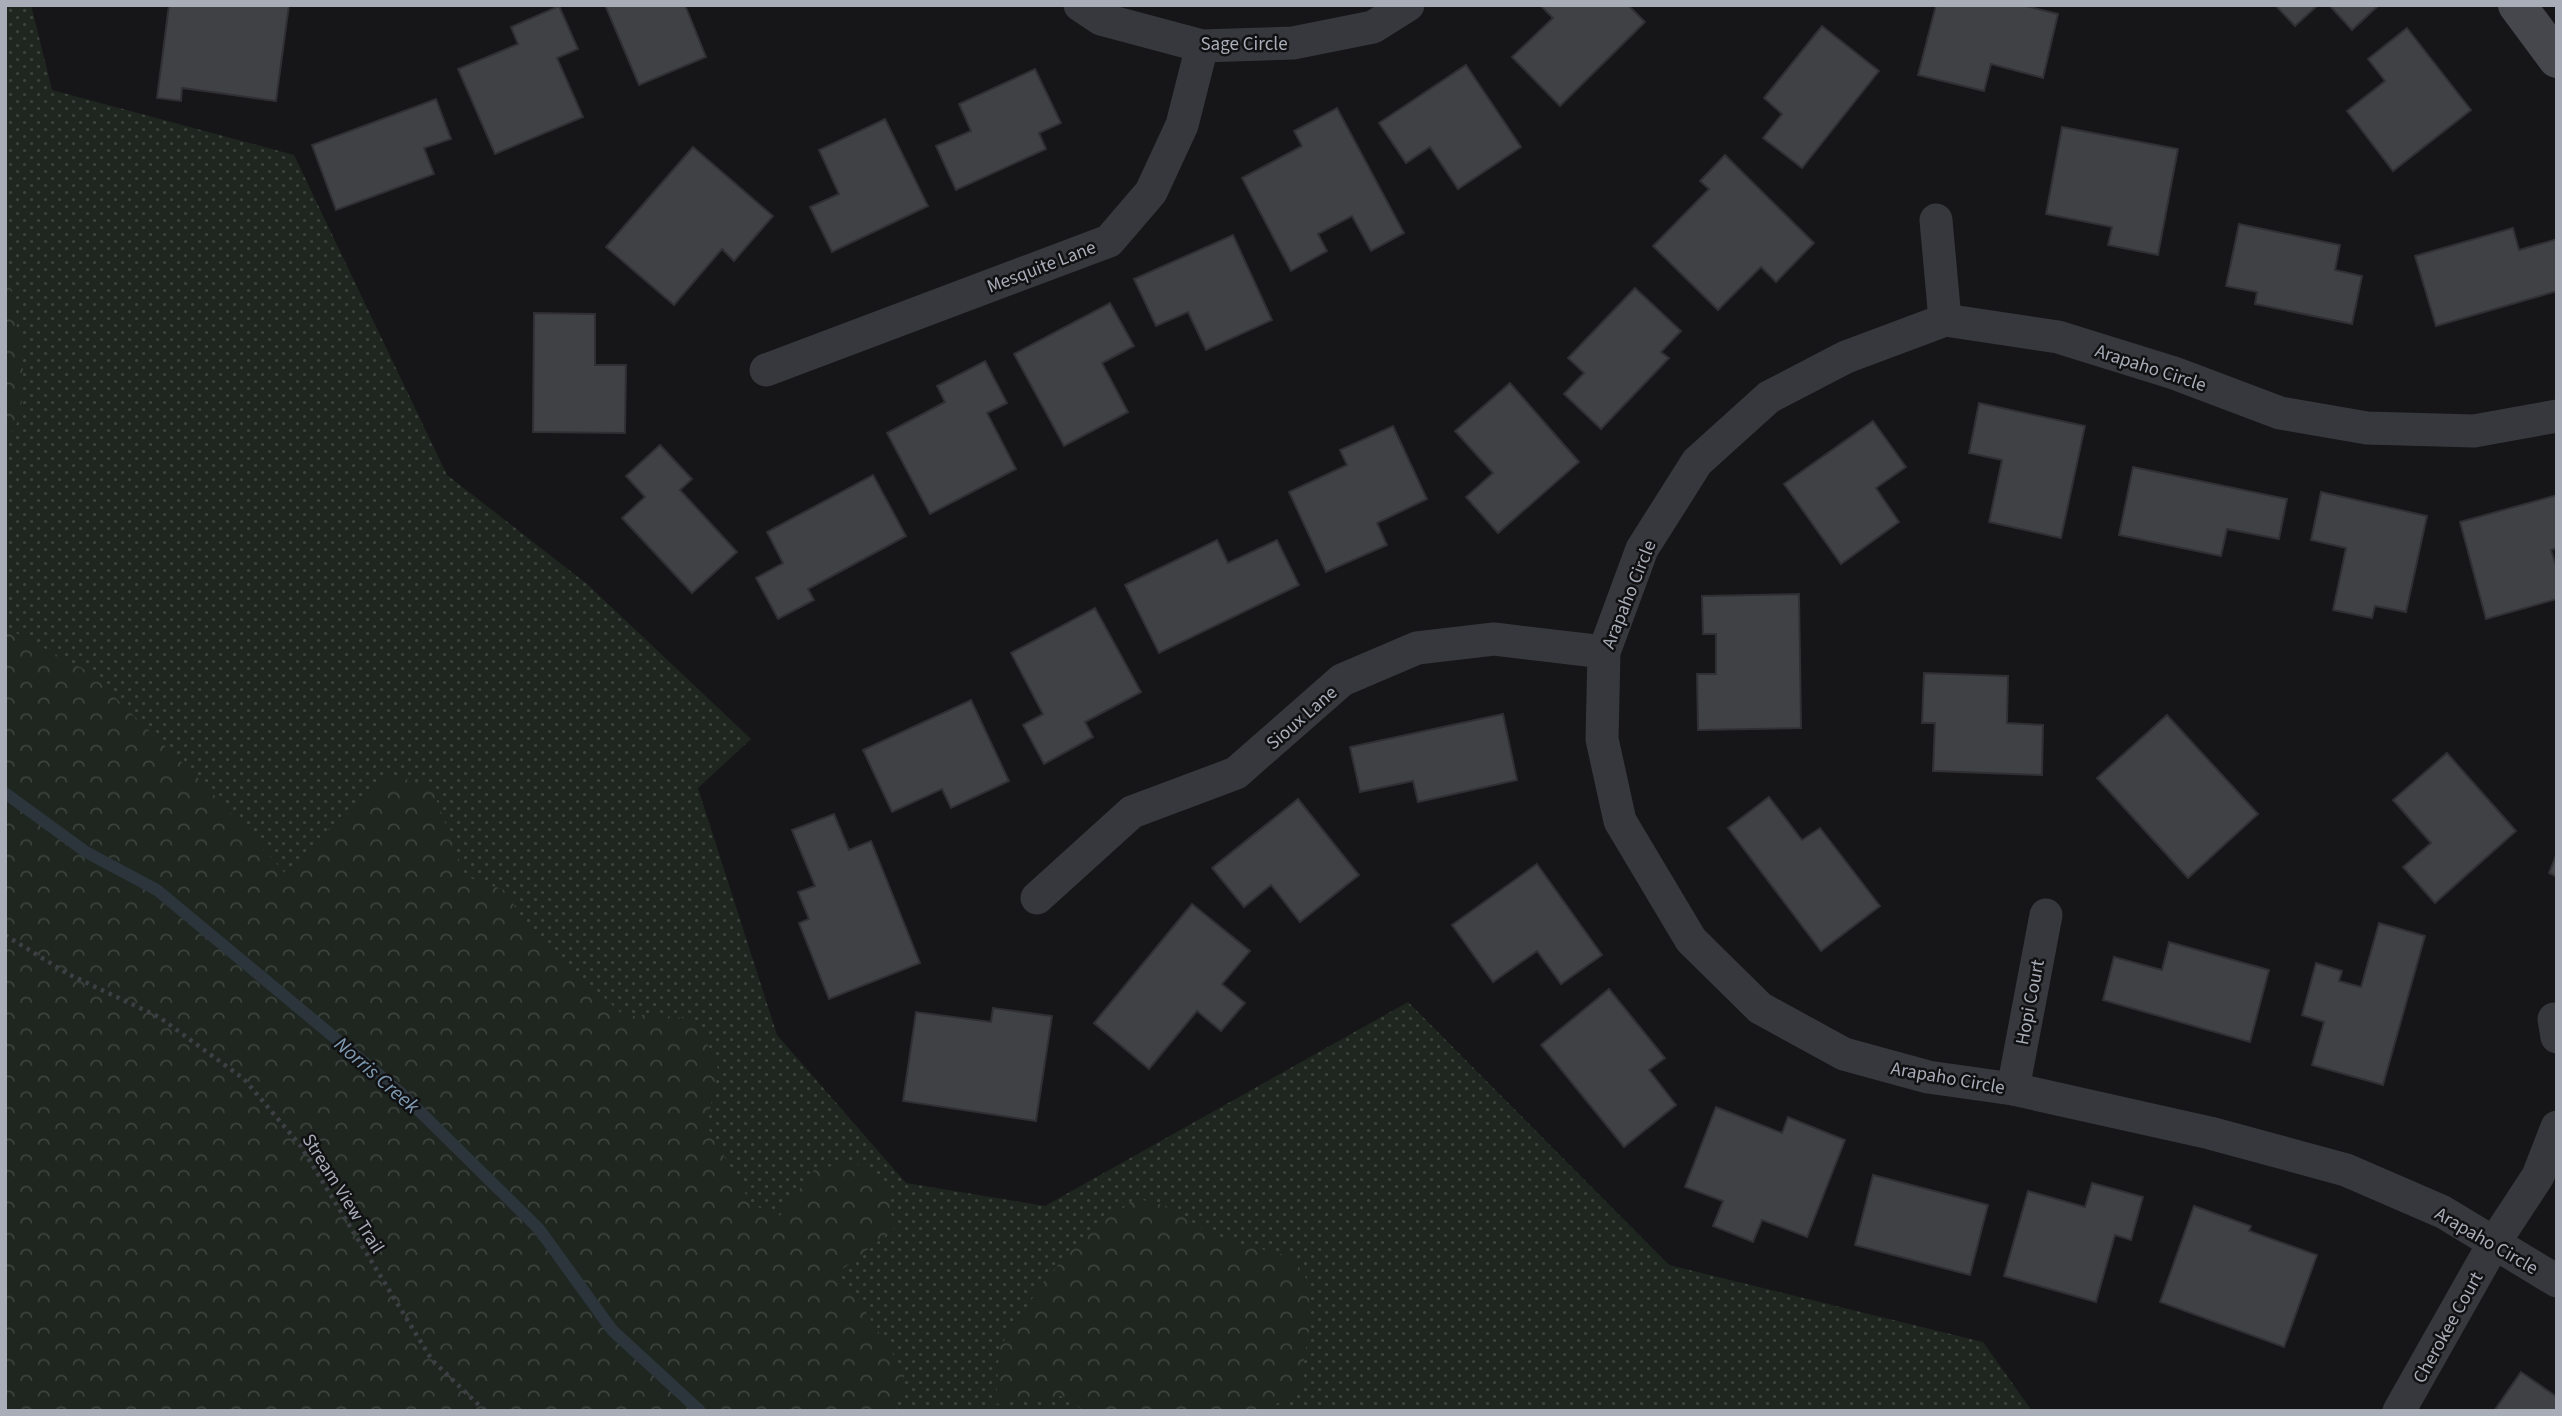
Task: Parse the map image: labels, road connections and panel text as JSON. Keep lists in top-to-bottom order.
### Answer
{
  "streets": {
    "street": [
      "Sage Circle",
      "Mesquite Lane",
      "Arapaho Circle",
      "Sioux Lane",
      "Hopi Court",
      "Cherokee Court"
    ],
    "path": ["Stream View Trail"]
  },
  "crossings": [
    ["Sage Circle", "Mesquite Lane"],
    ["Arapaho Circle", "Sioux Lane"],
    ["Arapaho Circle", "Hopi Court"],
    ["Arapaho Circle", "Cherokee Court"]
  ],
  "water": ["Norris Creek"]
}
